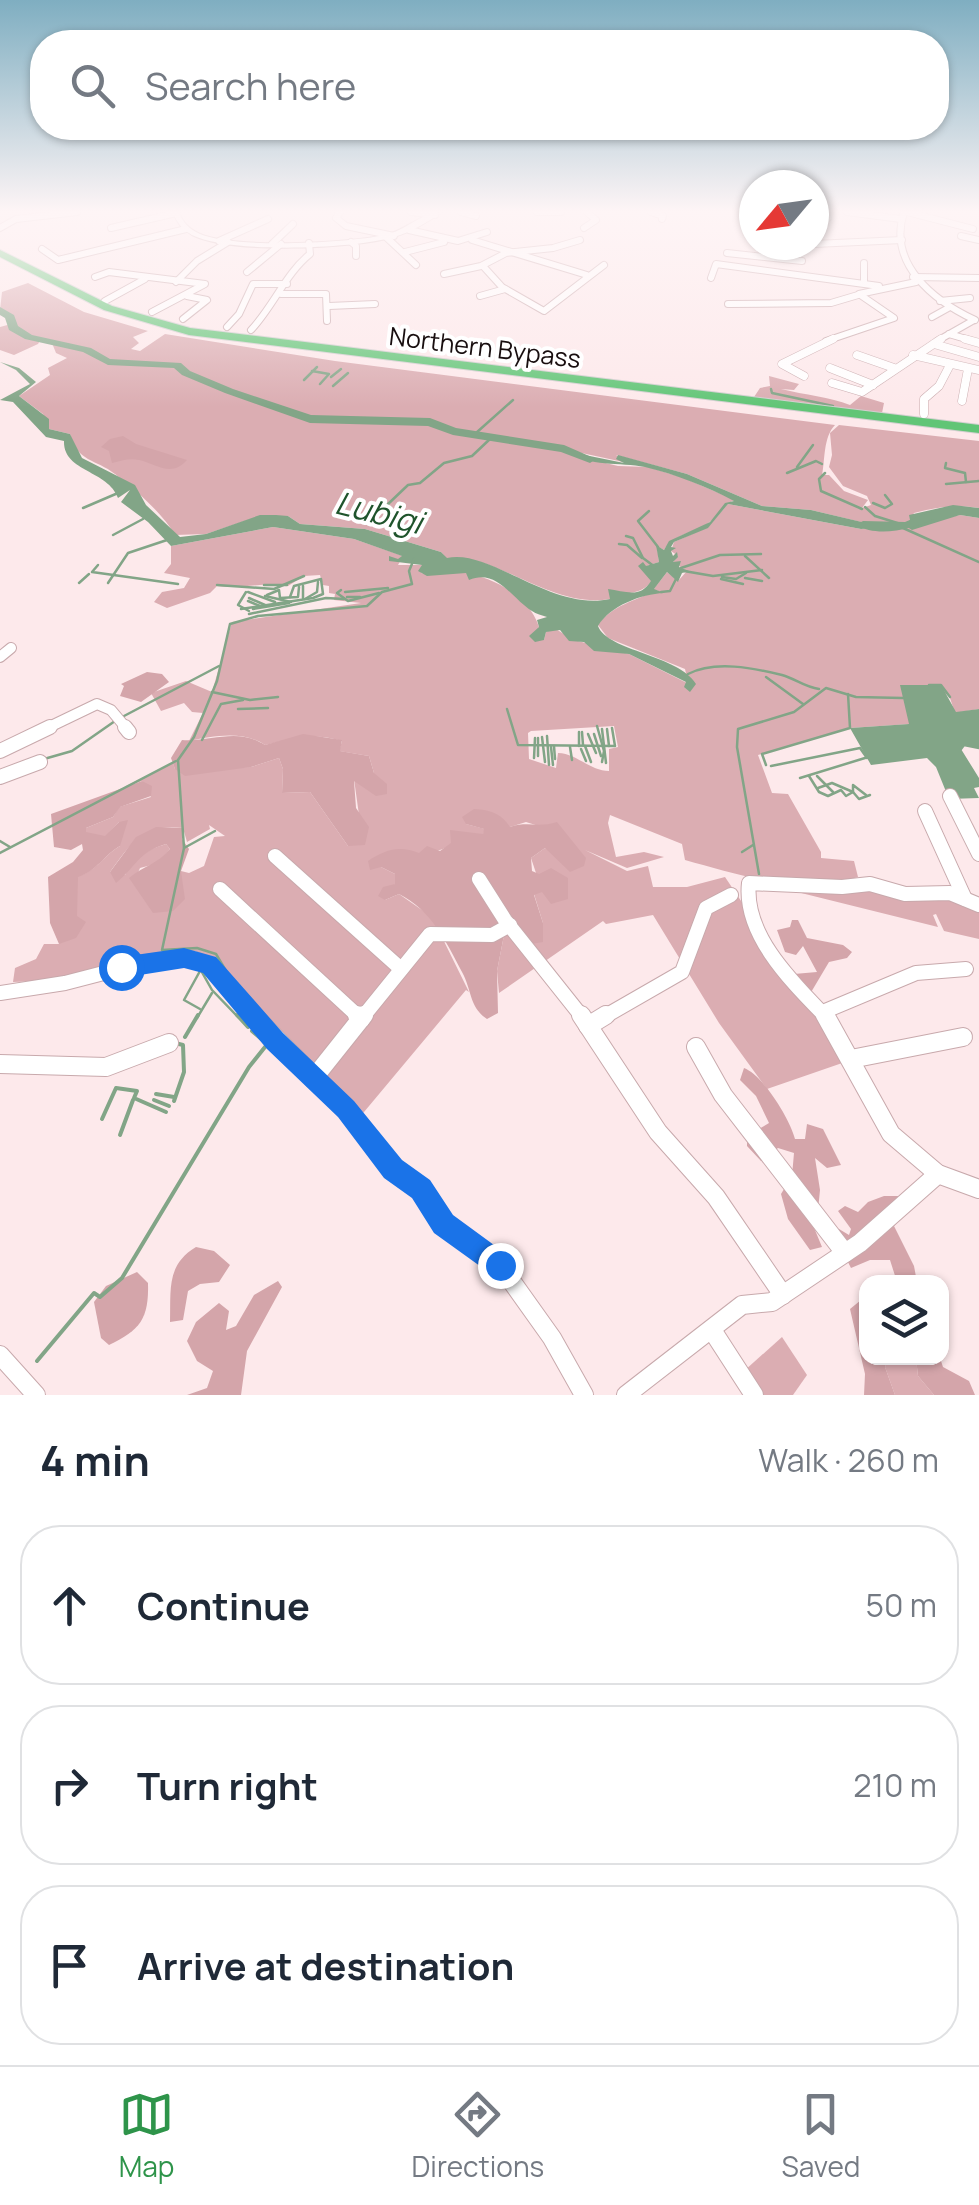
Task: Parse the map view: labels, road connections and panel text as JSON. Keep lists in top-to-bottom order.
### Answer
{
  "streets": {
    "highway": ["Northern Bypass"]
  },
  "water": ["Lubigi"],
  "north": "bottom left",
  "page": {
    "search": "Search here",
    "heading": ["4 min", "Walk · 260 m"],
    "list": [
      ["Continue", "50 m"],
      ["Turn right", "210 m"],
      "Arrive at destination"
    ],
    "nav": ["Map", "Directions", "Saved"]
  }
}
